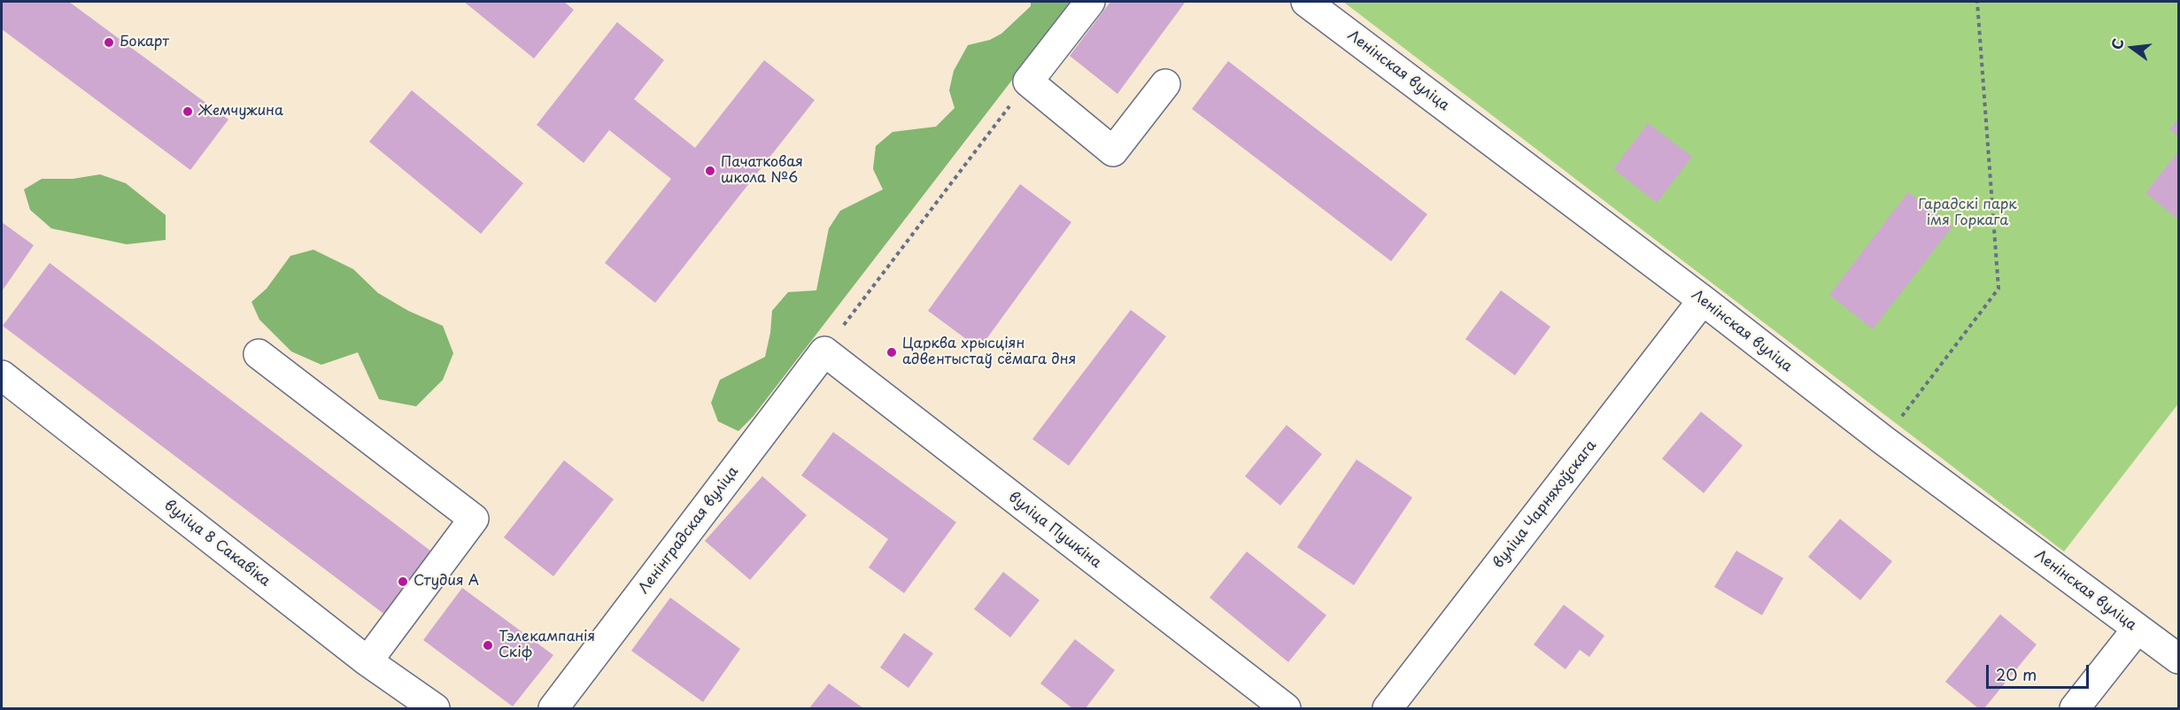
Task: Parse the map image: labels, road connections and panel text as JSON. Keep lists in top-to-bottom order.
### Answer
{
  "streets": {
    "street": [
      "Ленінская вуліца",
      "вуліца Чарняхоўскага",
      "Ленінградская вуліца",
      "вуліца Пушкіна",
      "вуліца 8 Сакавіка"
    ]
  },
  "crossings": [
    ["Ленінская вуліца", "вуліца Чарняхоўскага"],
    ["Ленінградская вуліца", "вуліца Пушкіна"]
  ],
  "parks": ["Гарадскі парк імя Горкага"],
  "places": [
    "Бокарт",
    "Жемчужина",
    "Пачатковая школа №6",
    "Царква хрысціян адвентыстаў сёмага дня",
    "Студия А",
    "Тэлекампанія Скіф"
  ],
  "scale_bar": "20 m",
  "north": "left"
}
